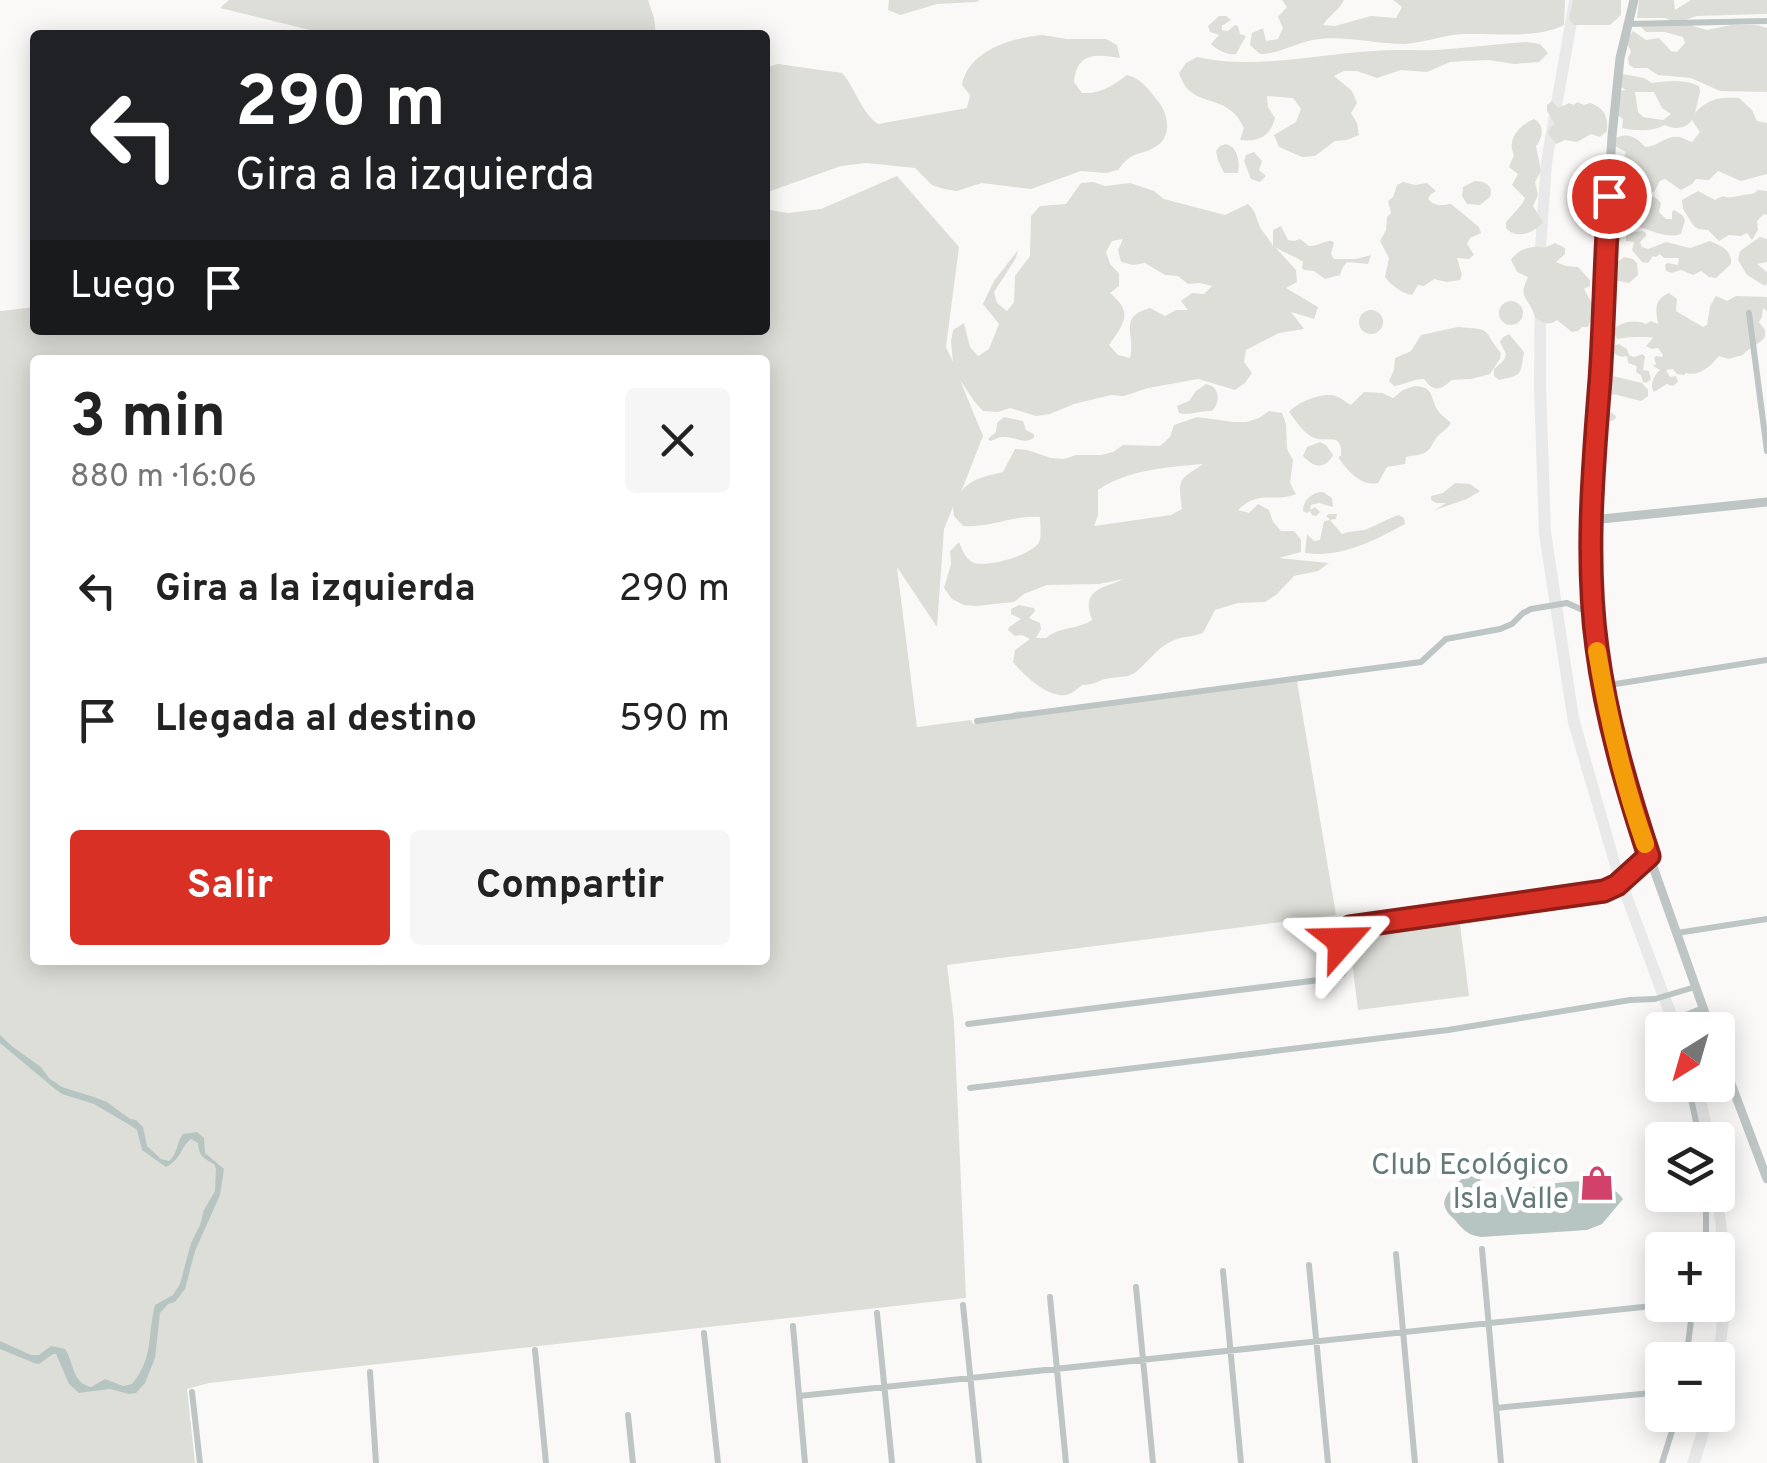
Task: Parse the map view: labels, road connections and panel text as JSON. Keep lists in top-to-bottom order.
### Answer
{
  "places": {
    "shop": ["Club Ecológico Isla Valle"]
  },
  "north": "bottom left",
  "page": {
    "turn": ["290 m", "Gira a la izquierda"],
    "then": "Luego",
    "heading": ["3 min", "880 m · 16:06"],
    "list": [
      {
        "name": "Gira a la izquierda",
        "value": "290 m"
      },
      {
        "name": "Llegada al destino",
        "value": "590 m"
      }
    ],
    "buttons": ["Salir", "Compartir"],
    "map_buttons": ["+", "−"]
  }
}
